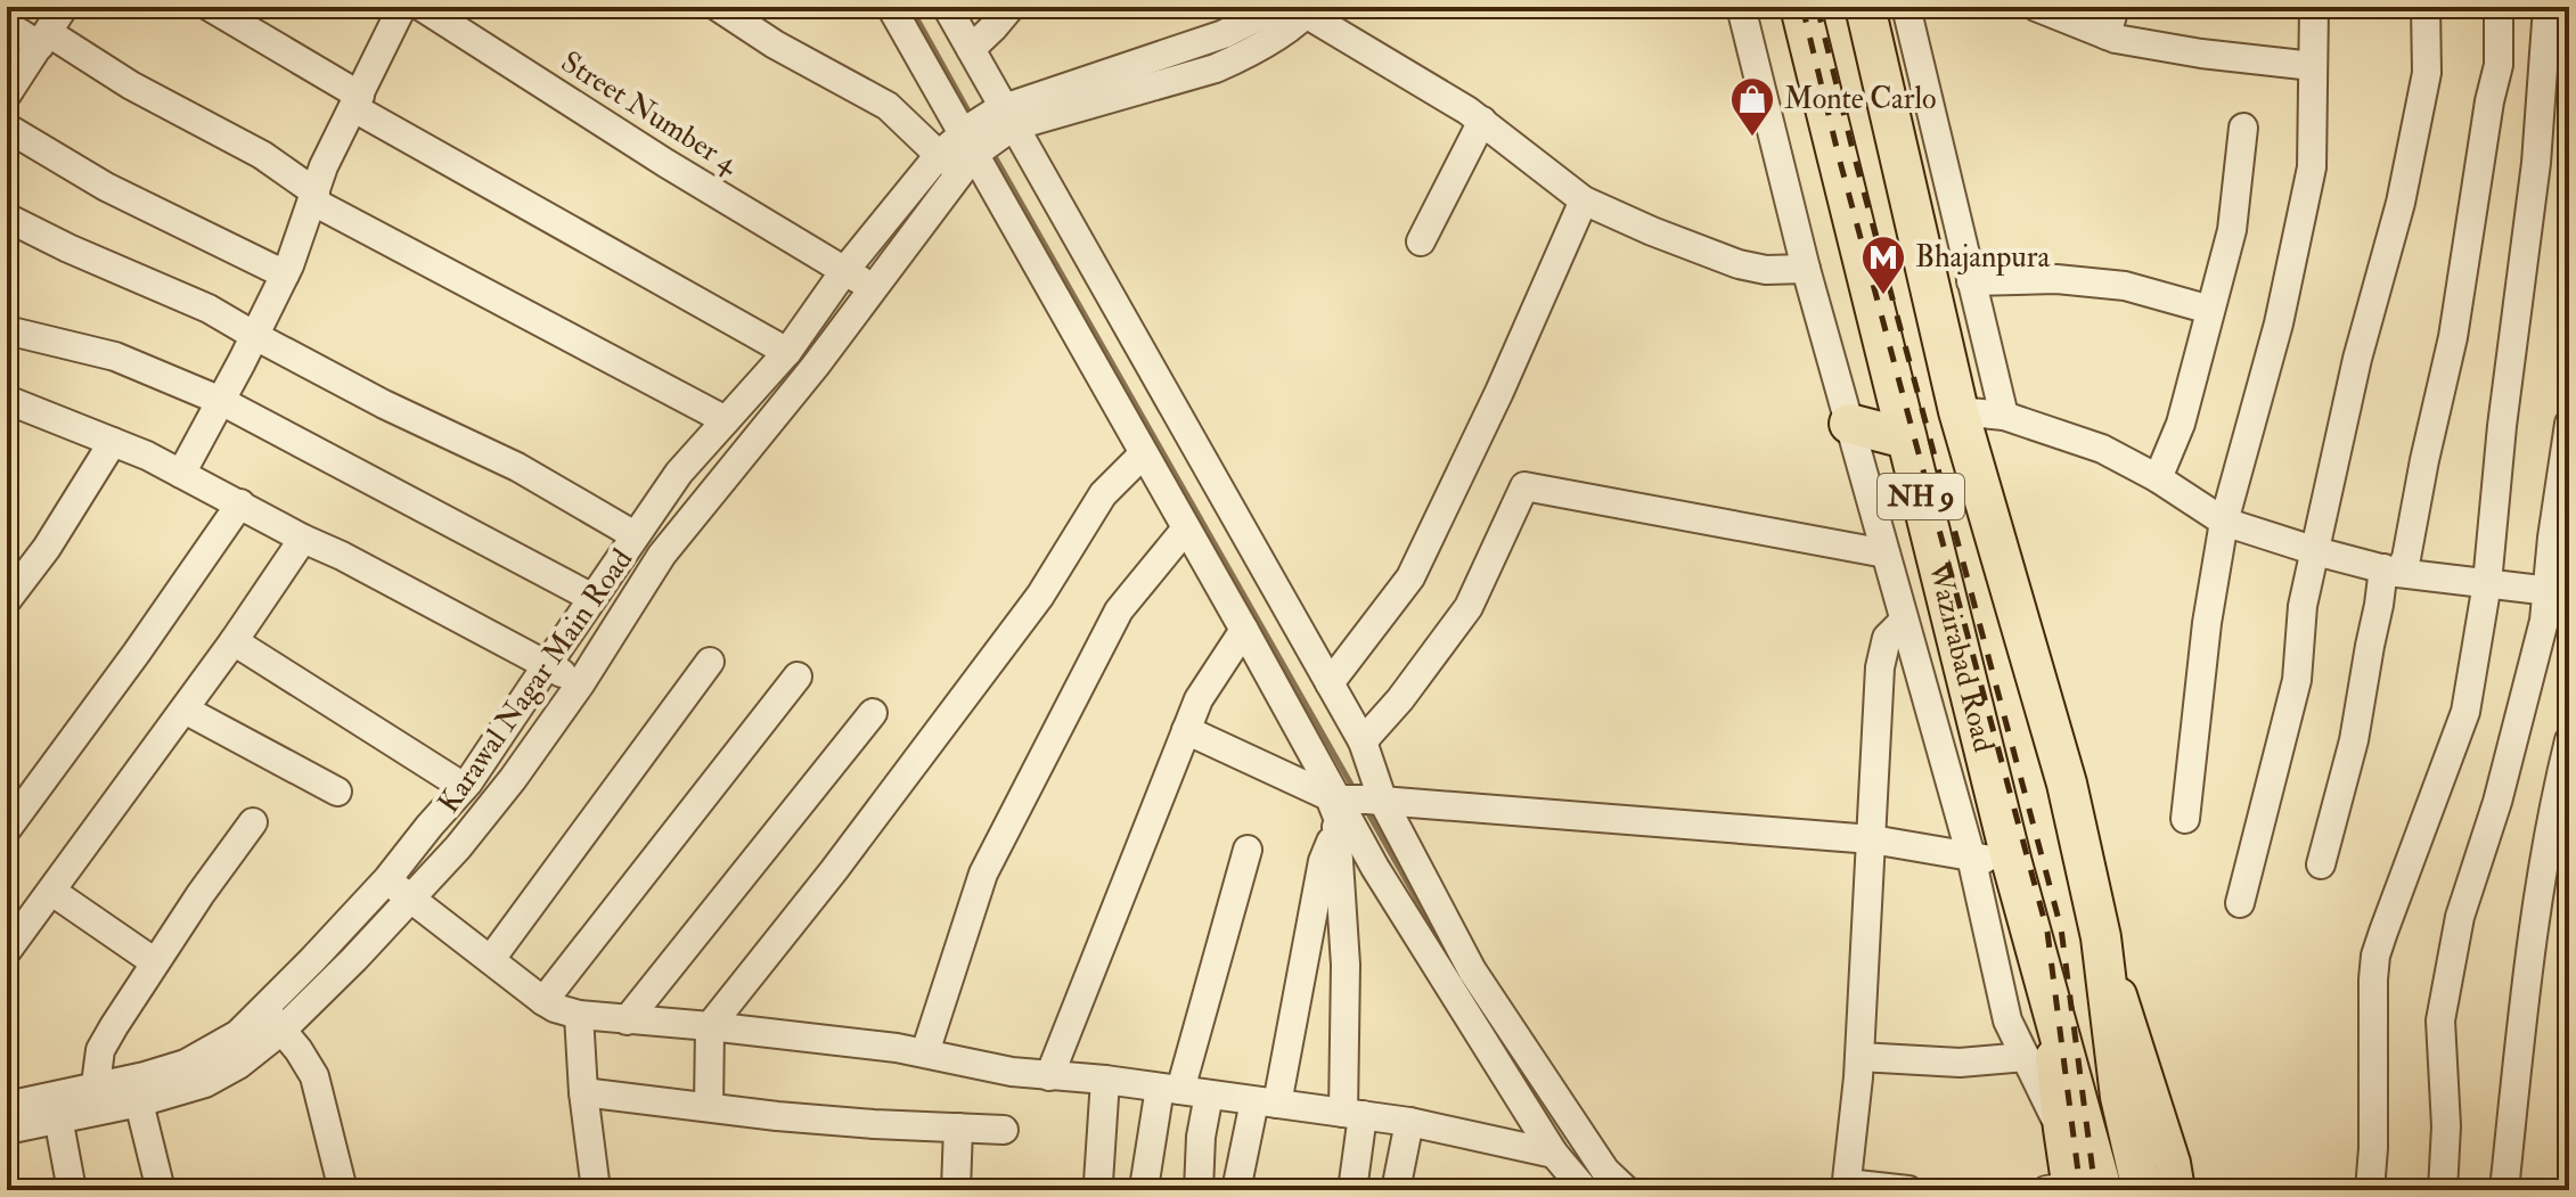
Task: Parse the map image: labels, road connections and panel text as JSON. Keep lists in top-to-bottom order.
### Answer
{
  "streets": {
    "highway": ["NH 9", "Wazirabad Road"],
    "street": ["Street Number 4", "Karawal Nagar Main Road"]
  },
  "crossings": [
    ["Street Number 4", "Karawal Nagar Main Road"]
  ],
  "places": {
    "shop": ["Monte Carlo"],
    "metro station": ["Bhajanpura"]
  }
}
